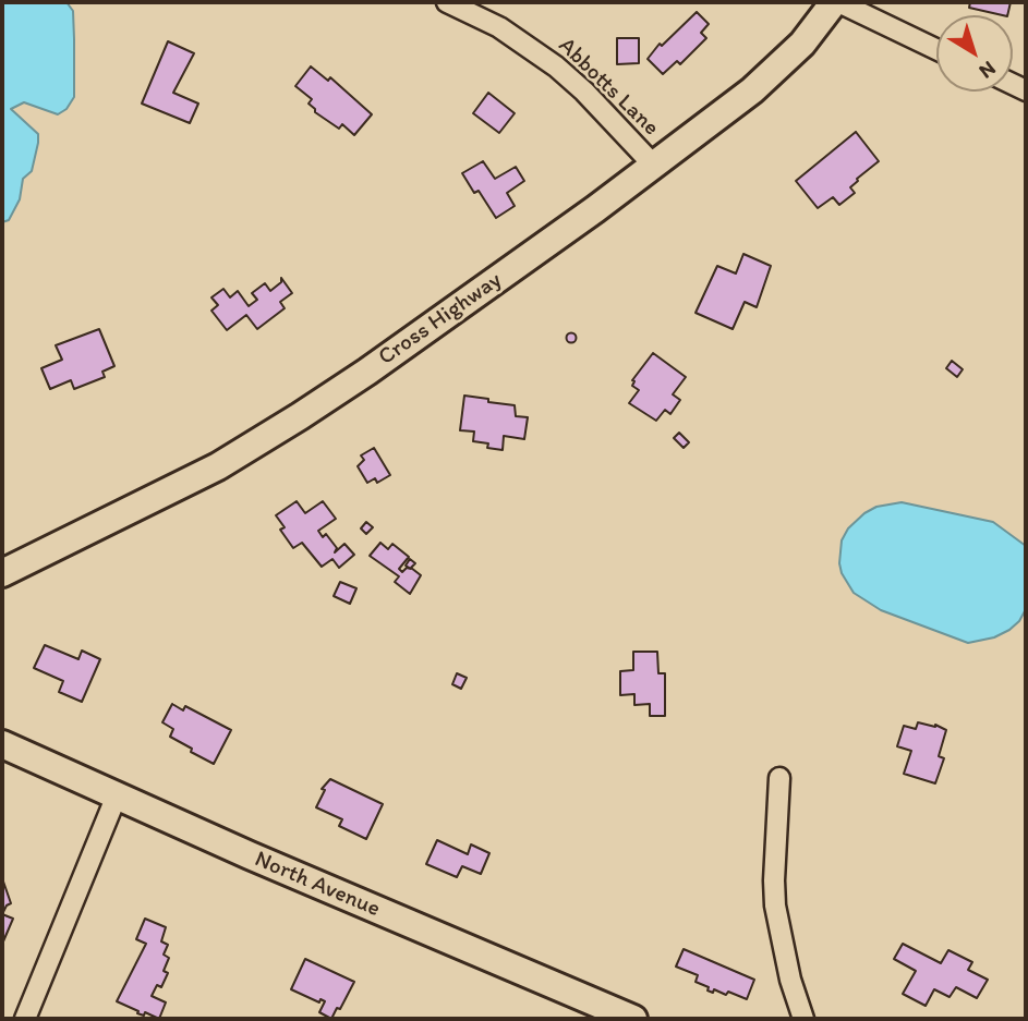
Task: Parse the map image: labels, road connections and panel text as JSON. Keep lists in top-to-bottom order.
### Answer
{
  "streets": {
    "street": ["Abbotts Lane", "Cross Highway", "North Avenue"]
  },
  "crossings": [
    ["Abbotts Lane", "Cross Highway"]
  ],
  "north": "bottom right"
}
